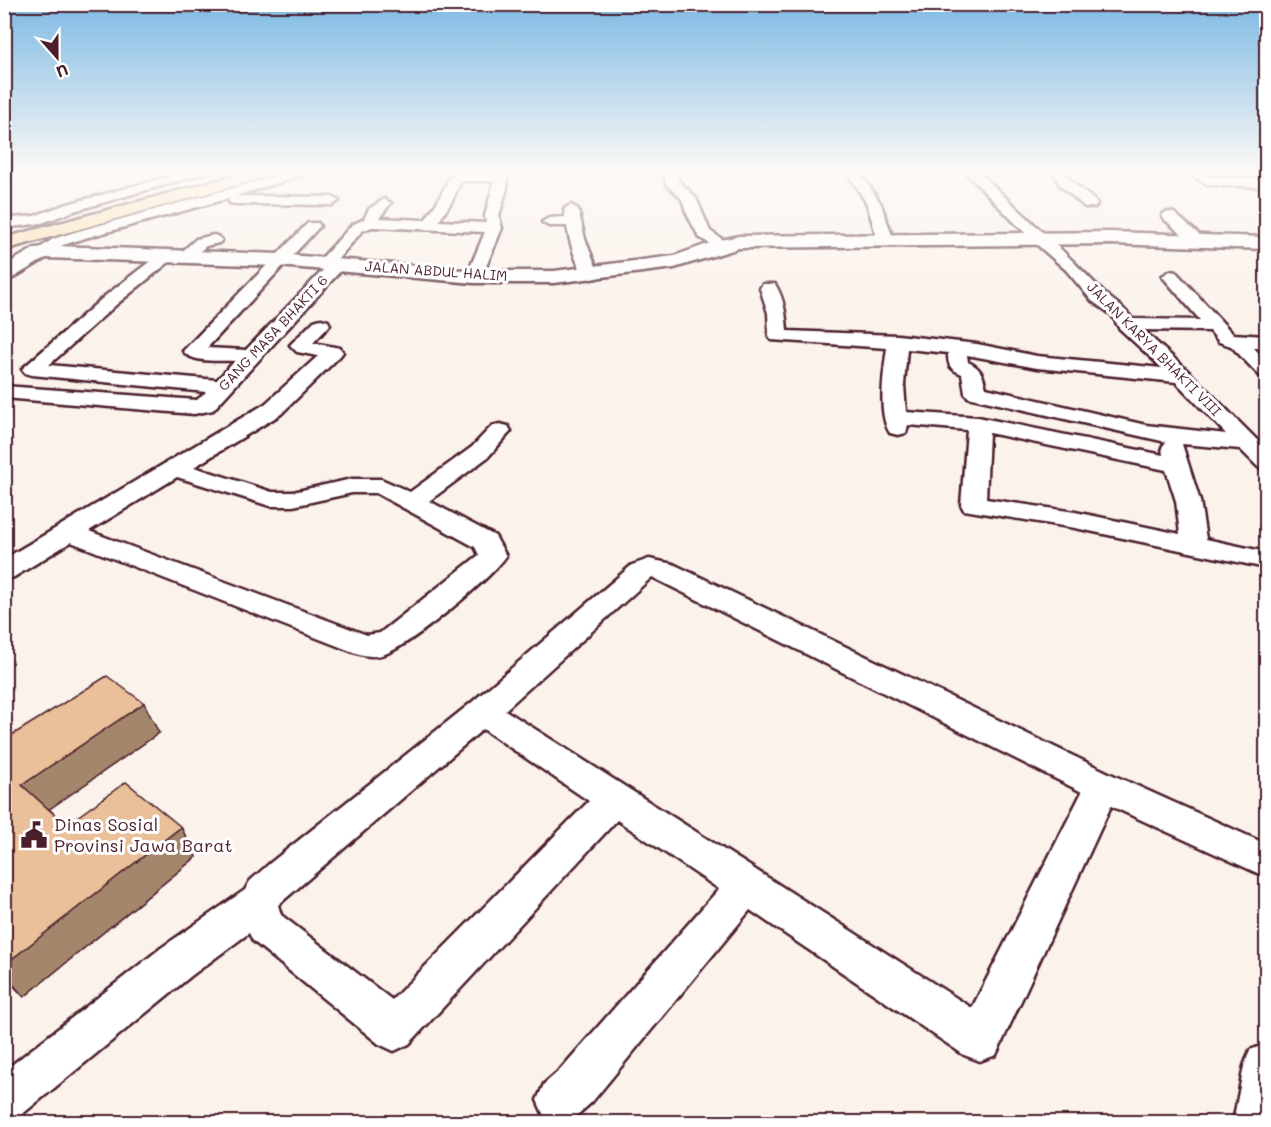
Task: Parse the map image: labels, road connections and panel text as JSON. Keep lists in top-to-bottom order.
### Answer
{
  "streets": {
    "street": ["JALAN ABDUL HALIM", "GANG MASA BHAKTI 6", "JALAN KARYA BHAKTI VIII"]
  },
  "crossings": [
    ["JALAN ABDUL HALIM", "GANG MASA BHAKTI 6"],
    ["JALAN ABDUL HALIM", "JALAN KARYA BHAKTI VIII"]
  ],
  "places": {
    "public building": ["Dinas Sosial Provinsi Jawa Barat"]
  },
  "north": "bottom"
}
